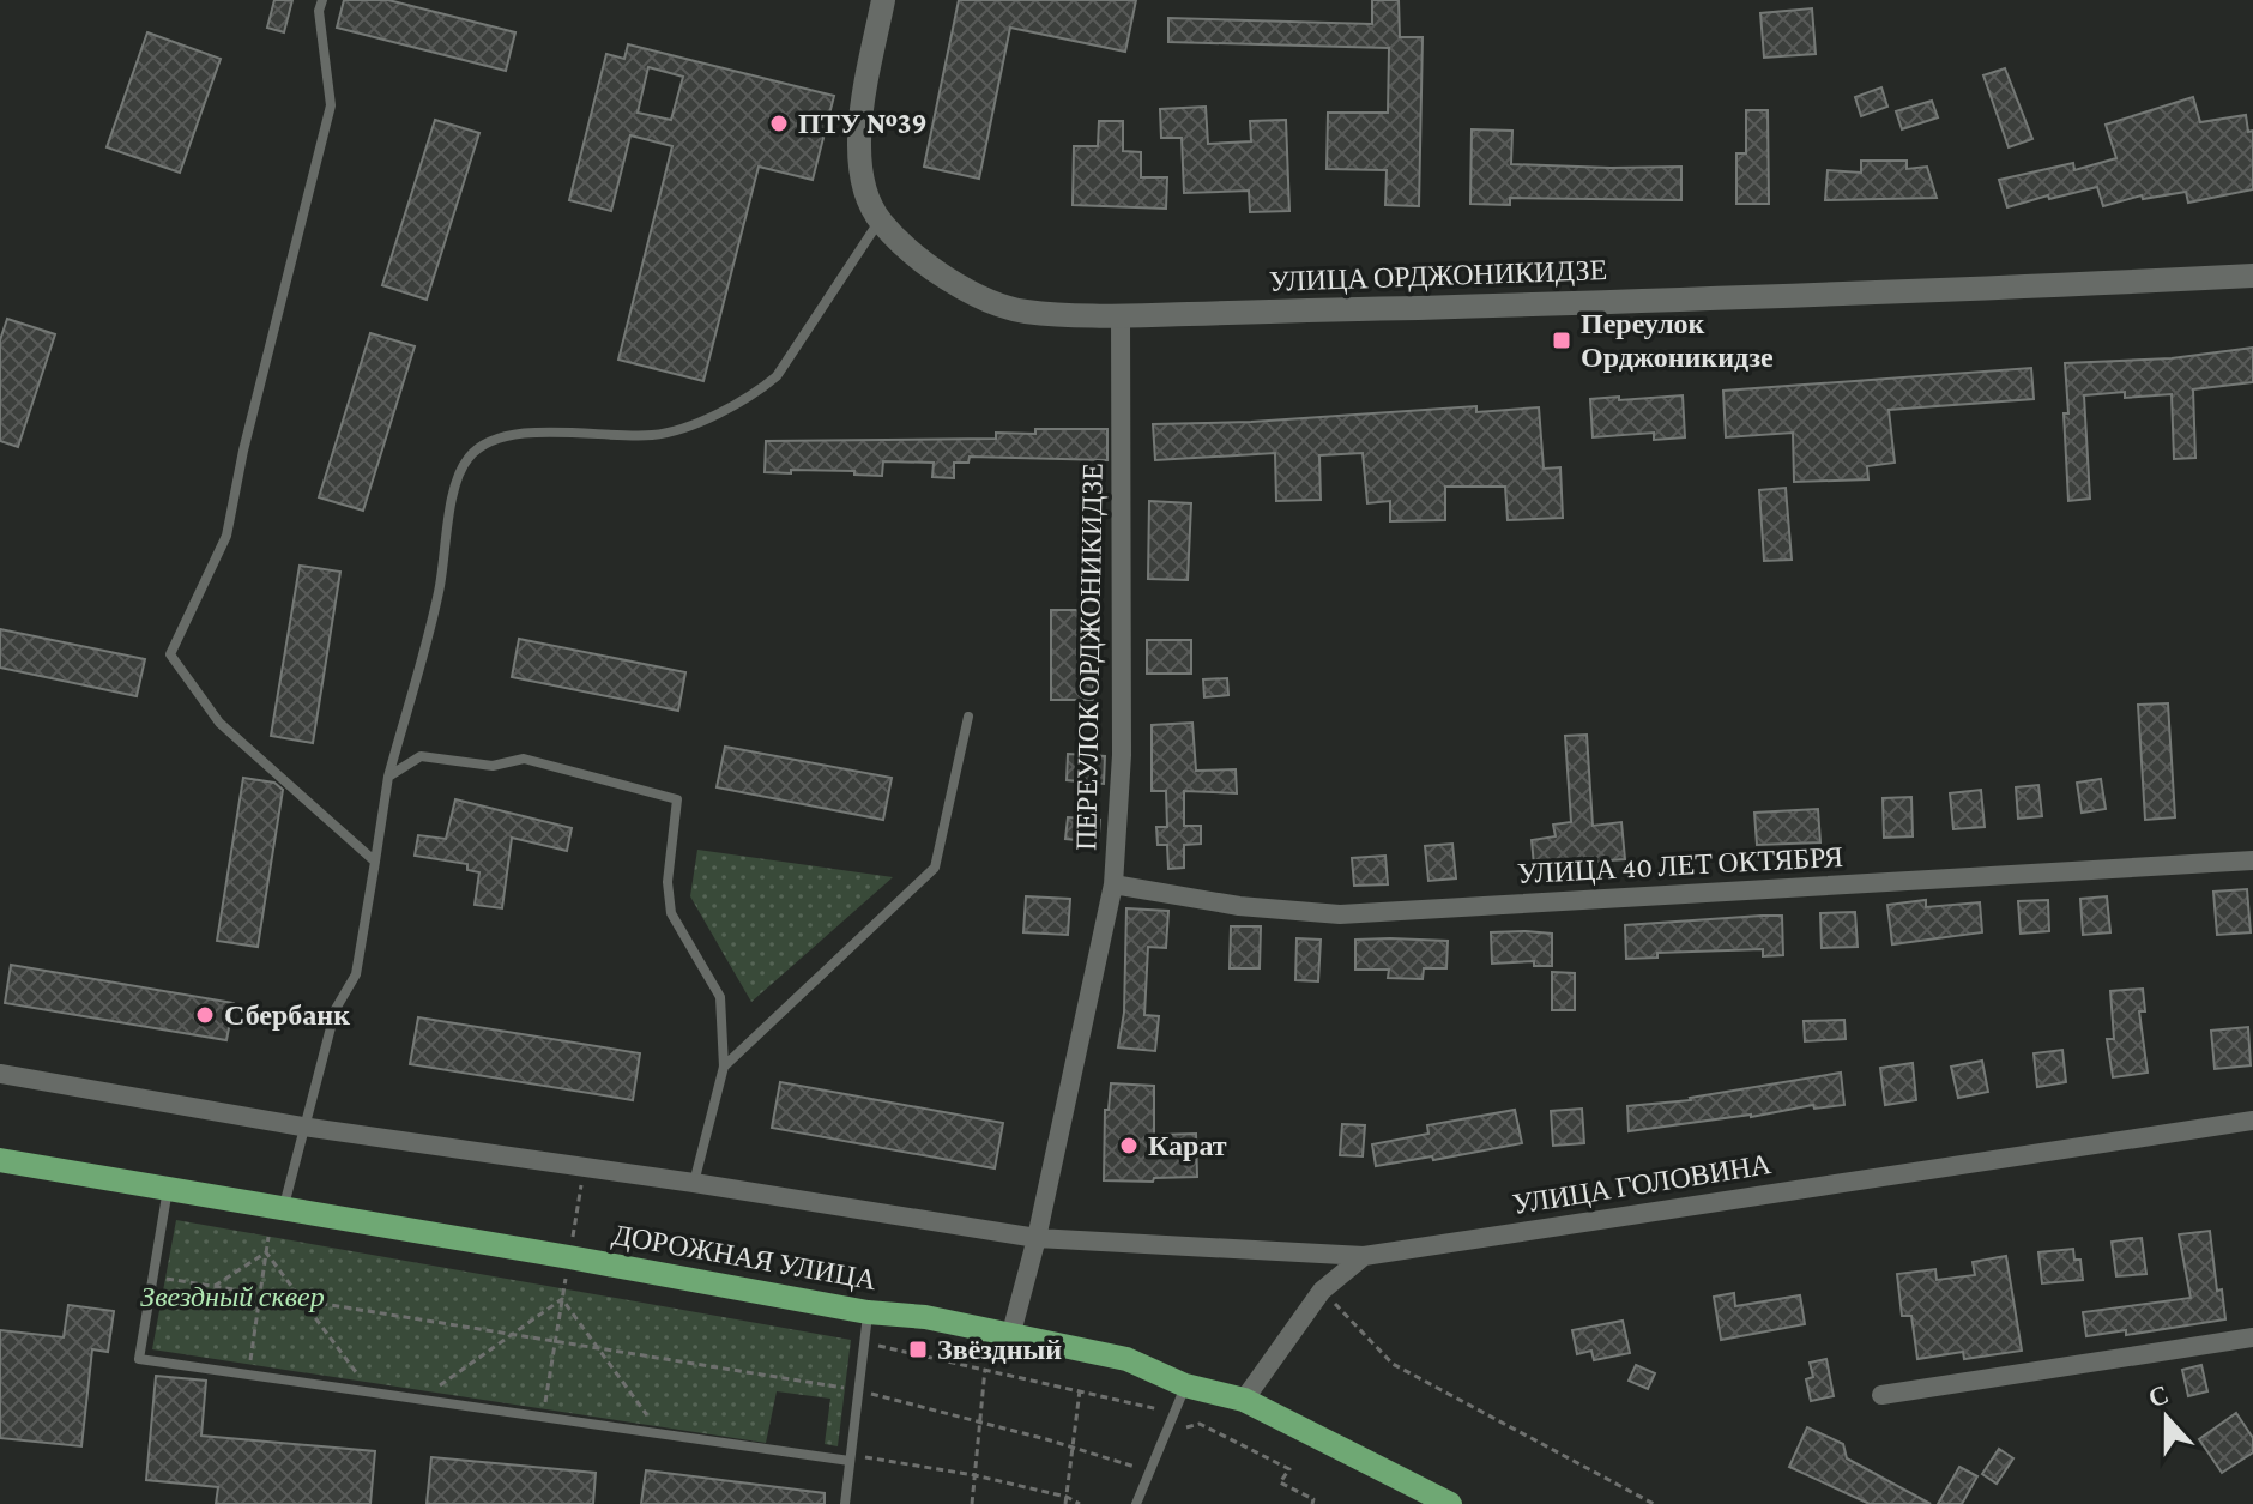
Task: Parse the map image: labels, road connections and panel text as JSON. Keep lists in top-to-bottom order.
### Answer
{
  "streets": {
    "main road": ["УЛИЦА ОРДЖОНИКИДЗЕ", "ДОРОЖНАЯ УЛИЦА"],
    "street": ["ПЕРЕУЛОК ОРДЖОНИКИДЗЕ", "УЛИЦА 40 ЛЕТ ОКТЯБРЯ", "УЛИЦА ГОЛОВИНА"]
  },
  "crossings": [
    ["УЛИЦА ОРДЖОНИКИДЗЕ", "ПЕРЕУЛОК ОРДЖОНИКИДЗЕ"],
    ["ПЕРЕУЛОК ОРДЖОНИКИДЗЕ", "УЛИЦА 40 ЛЕТ ОКТЯБРЯ"],
    ["ПЕРЕУЛОК ОРДЖОНИКИДЗЕ", "УЛИЦА ГОЛОВИНА"],
    ["ПЕРЕУЛОК ОРДЖОНИКИДЗЕ", "ДОРОЖНАЯ УЛИЦА"]
  ],
  "parks": ["Звездный сквер"],
  "places": {
    "other": ["ПТУ №39", "Сбербанк", "Карат"],
    "transit": ["Переулок Орджоникидзе", "Звёздный"]
  },
  "north": "top"
}
